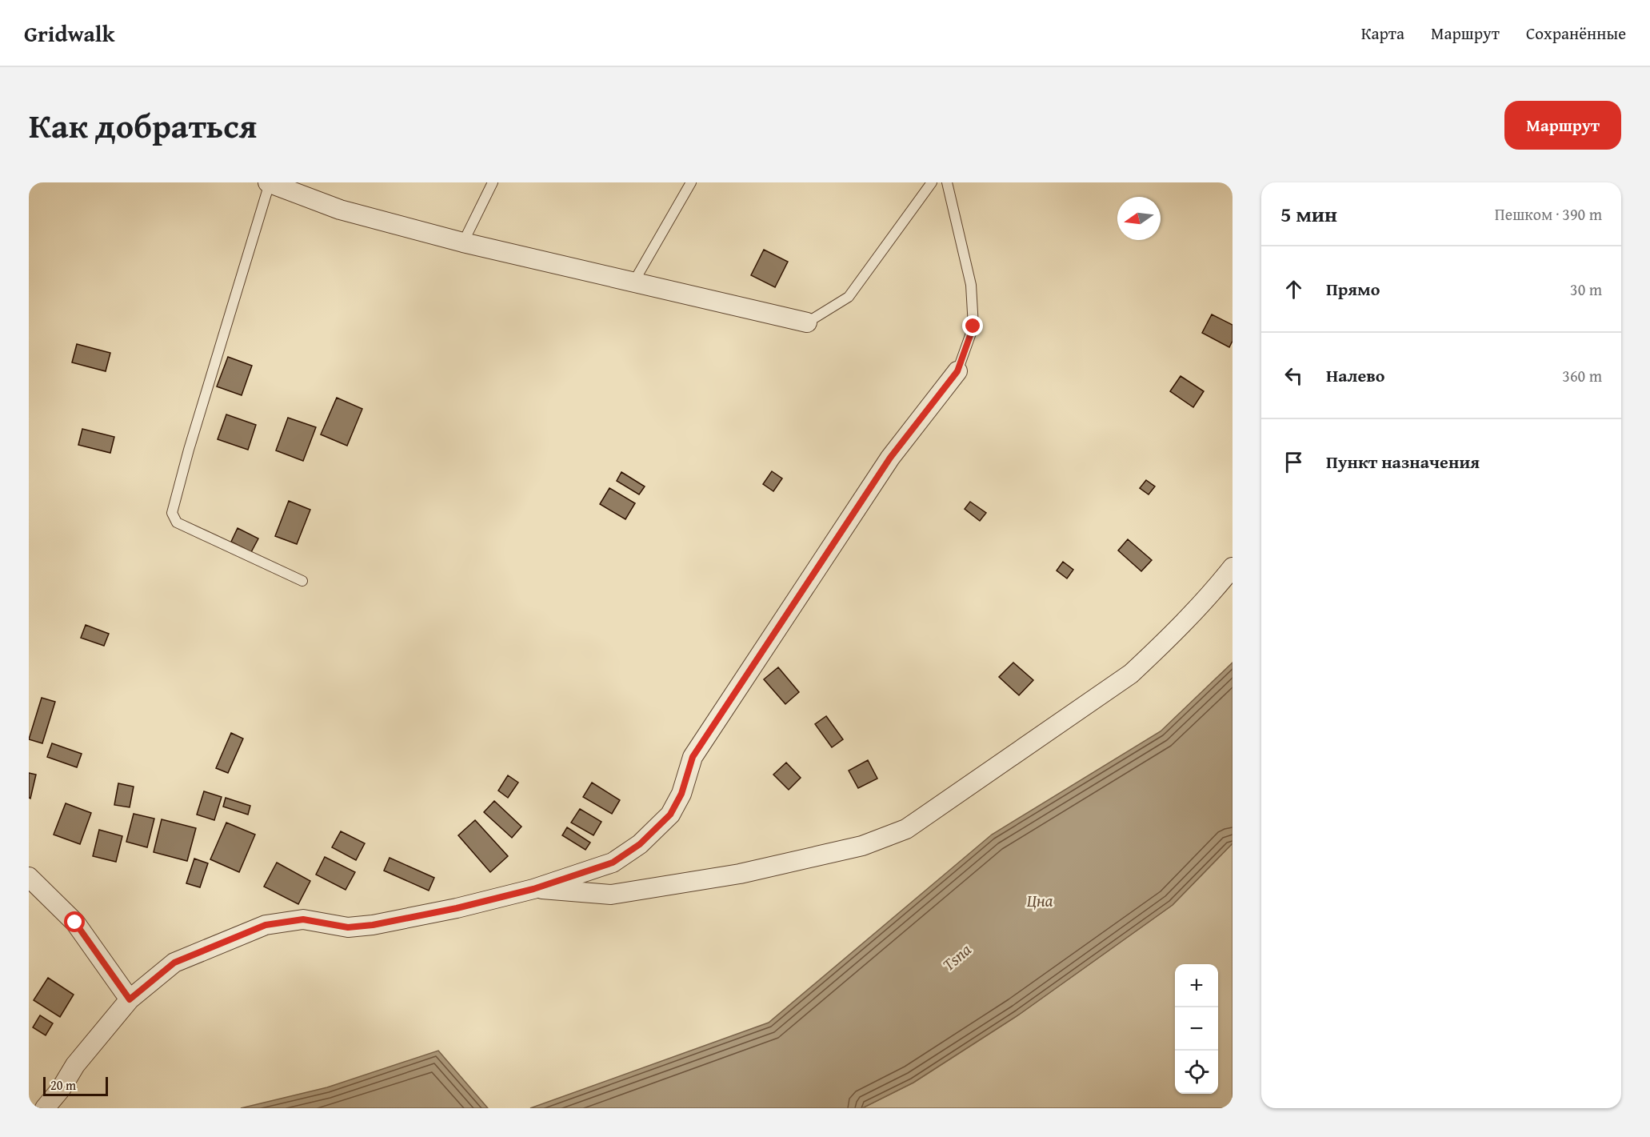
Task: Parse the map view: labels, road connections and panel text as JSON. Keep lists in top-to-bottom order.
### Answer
{
  "water": ["Цна", "Tsna"],
  "scale_bar": "20 m",
  "north": "left",
  "page": {
    "header": "Gridwalk",
    "nav": ["Карта", "Маршрут", "Сохранённые"],
    "title": "Как добраться",
    "buttons": "Маршрут",
    "heading": ["5 мин", "Пешком · 390 m"],
    "list": [
      ["Прямо", "30 m"],
      ["Налево", "360 m"],
      "Пункт назначения"
    ],
    "map_buttons": ["+", "−"],
    "scale": "20 m"
  }
}
